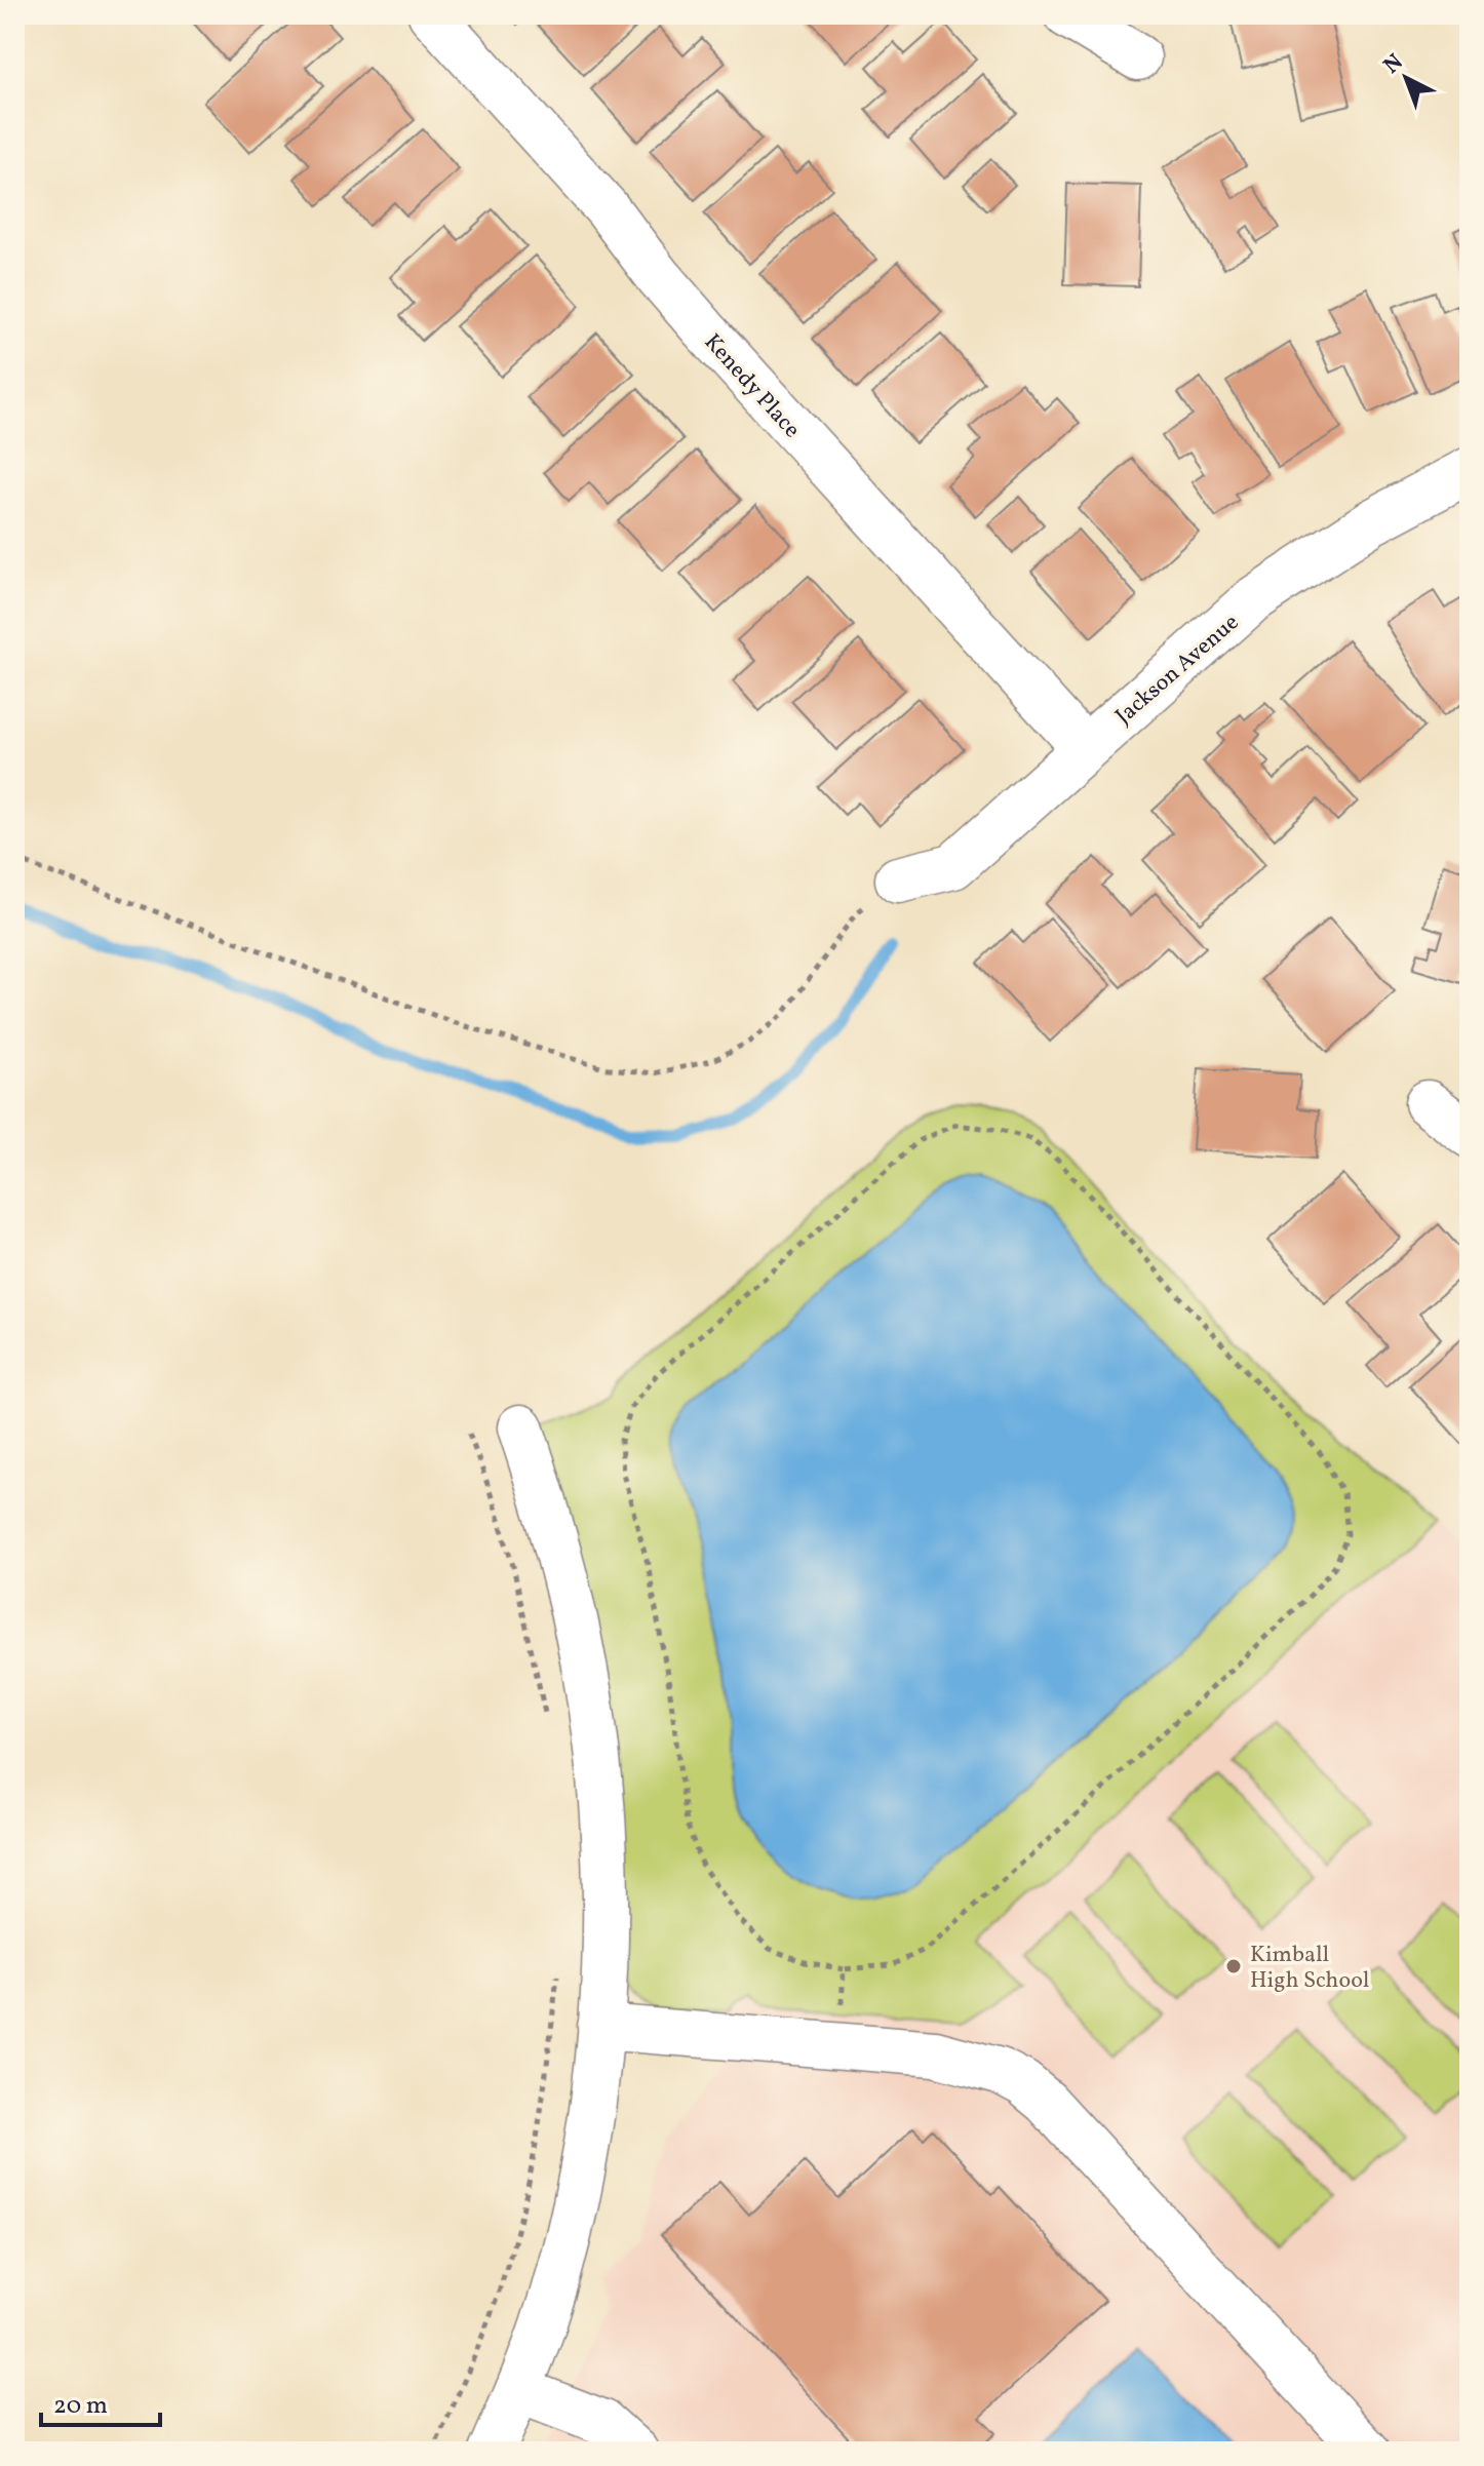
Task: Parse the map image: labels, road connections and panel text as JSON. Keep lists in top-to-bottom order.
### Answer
{
  "streets": {
    "street": ["Kenedy Place", "Jackson Avenue"]
  },
  "crossings": [
    ["Kenedy Place", "Jackson Avenue"]
  ],
  "places": ["Kimball High School"],
  "scale_bar": "20 m",
  "north": "top left"
}
